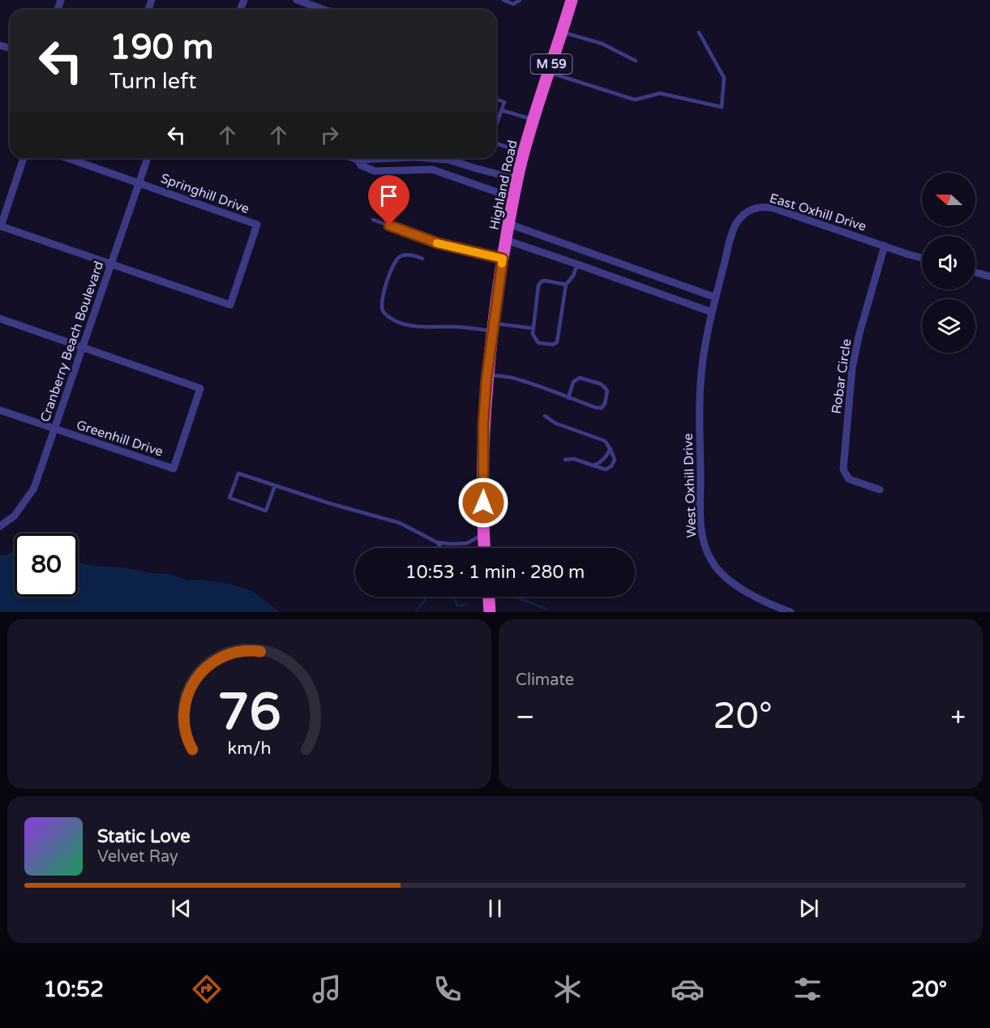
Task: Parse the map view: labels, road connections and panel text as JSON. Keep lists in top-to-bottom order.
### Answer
{
  "streets": {
    "highway": ["M 59", "Highland Road"],
    "street": [
      "Springhill Drive",
      "East Oxhill Drive",
      "Cranberry Beach Boulevard",
      "Robar Circle",
      "Greenhill Drive",
      "West Oxhill Drive"
    ]
  },
  "crossings": [
    ["Springhill Drive", "Cranberry Beach Boulevard"],
    ["East Oxhill Drive", "Robar Circle"],
    ["East Oxhill Drive", "West Oxhill Drive"],
    ["Cranberry Beach Boulevard", "Greenhill Drive"]
  ],
  "north": "left",
  "page": {
    "turn": ["190 m", "Turn left"],
    "limit": "80",
    "trip": "10:53 · 1 min · 280 m",
    "tile": "Climate",
    "heat": ["−", "20°", "+"],
    "song": ["Static Love", "Velvet Ray"],
    "tabs": ["10:52", "20°"],
    "gauge": ["76", "km/h"]
  }
}
